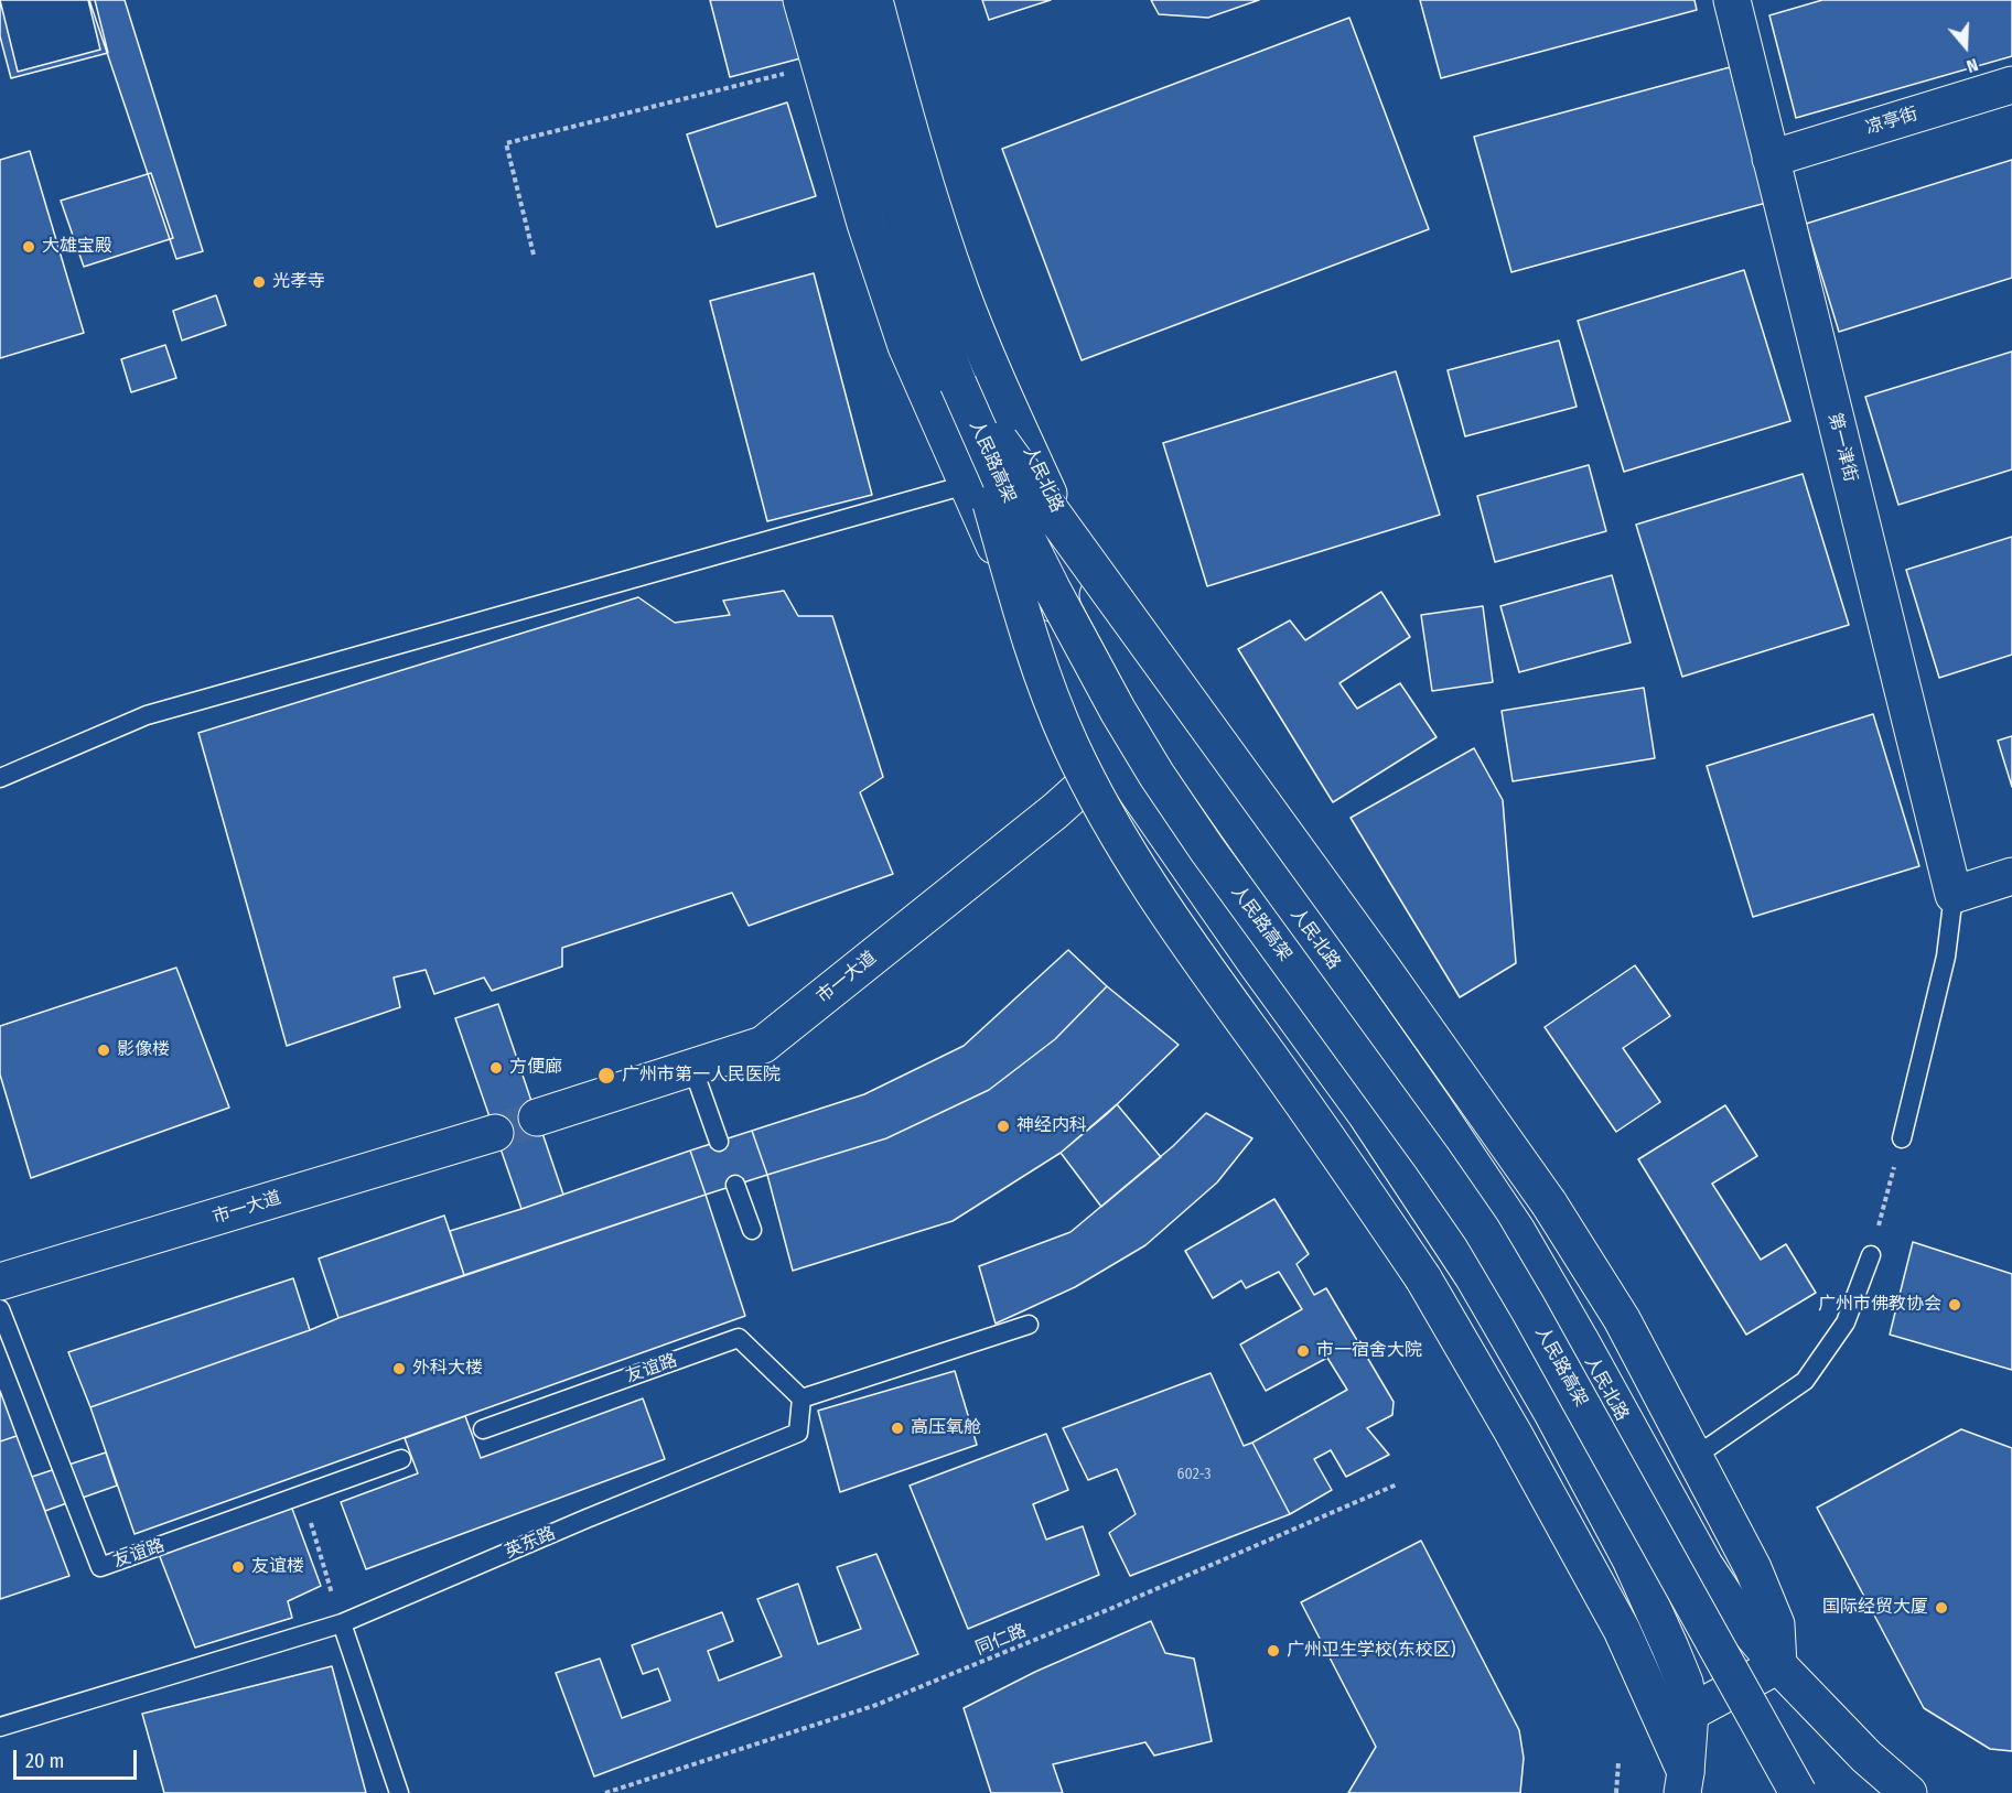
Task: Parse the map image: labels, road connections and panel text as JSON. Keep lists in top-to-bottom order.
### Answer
{
  "streets": {
    "main road": [
      "凉亭街",
      "第一津街",
      "人民路高架",
      "人民北路",
      "市一大道"
    ],
    "lane": ["友谊路", "英东路"],
    "path": ["同仁路"]
  },
  "crossings": [
    ["凉亭街", "第一津街"],
    ["友谊路", "英东路"]
  ],
  "places": [
    "大雄宝殿",
    "光孝寺",
    "影像楼",
    "方便廊",
    "广州市第一人民医院",
    "神经内科",
    "广州市佛教协会",
    "市一宿舍大院",
    "外科大楼",
    "高压氧舱",
    "友谊楼",
    "国际经贸大厦",
    "广州卫生学校(东校区)"
  ],
  "house_numbers": ["602-3"],
  "scale_bar": "20 m",
  "north": "bottom"
}
